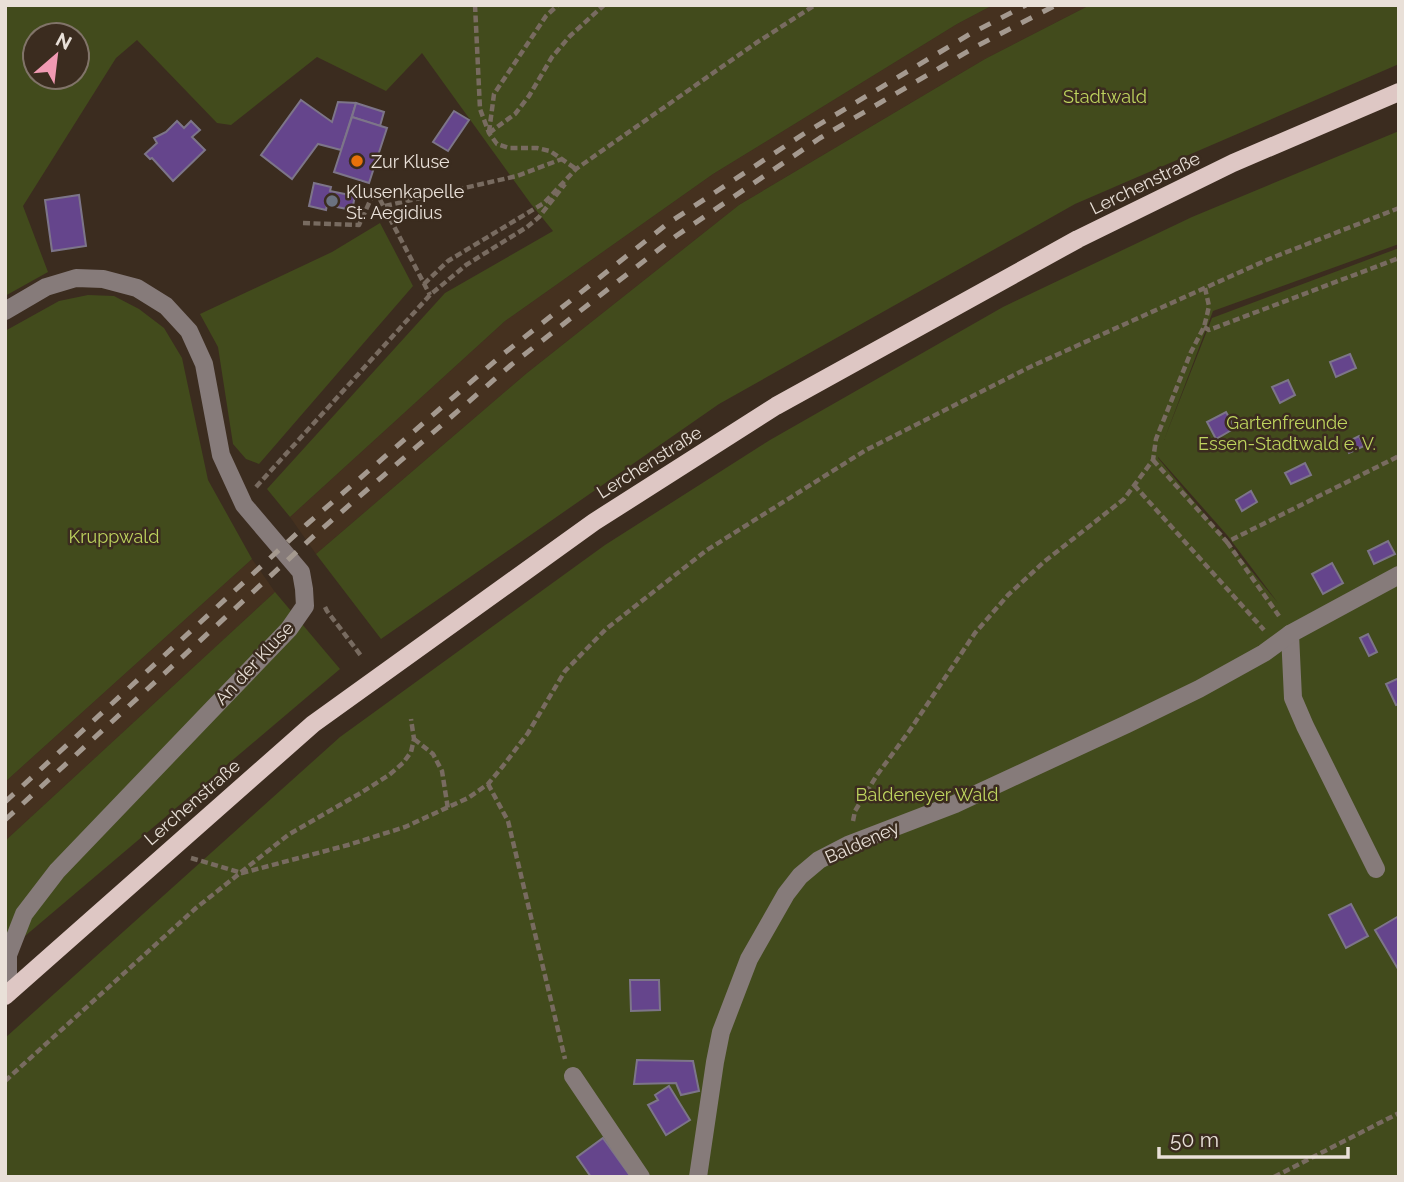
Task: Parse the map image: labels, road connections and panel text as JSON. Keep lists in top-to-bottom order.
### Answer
{
  "streets": {
    "main road": ["Lerchenstraße"],
    "street": ["An der Kluse", "Baldeney"]
  },
  "crossings": [
    ["Lerchenstraße", "An der Kluse"]
  ],
  "parks": [
    "Stadtwald",
    "Gartenfreunde Essen-Stadtwald e. V.",
    "Kruppwald",
    "Baldeneyer Wald"
  ],
  "places": ["Zur Kluse", "Klusenkapelle St. Aegidius"],
  "scale_bar": "50 m",
  "north": "top right"
}
